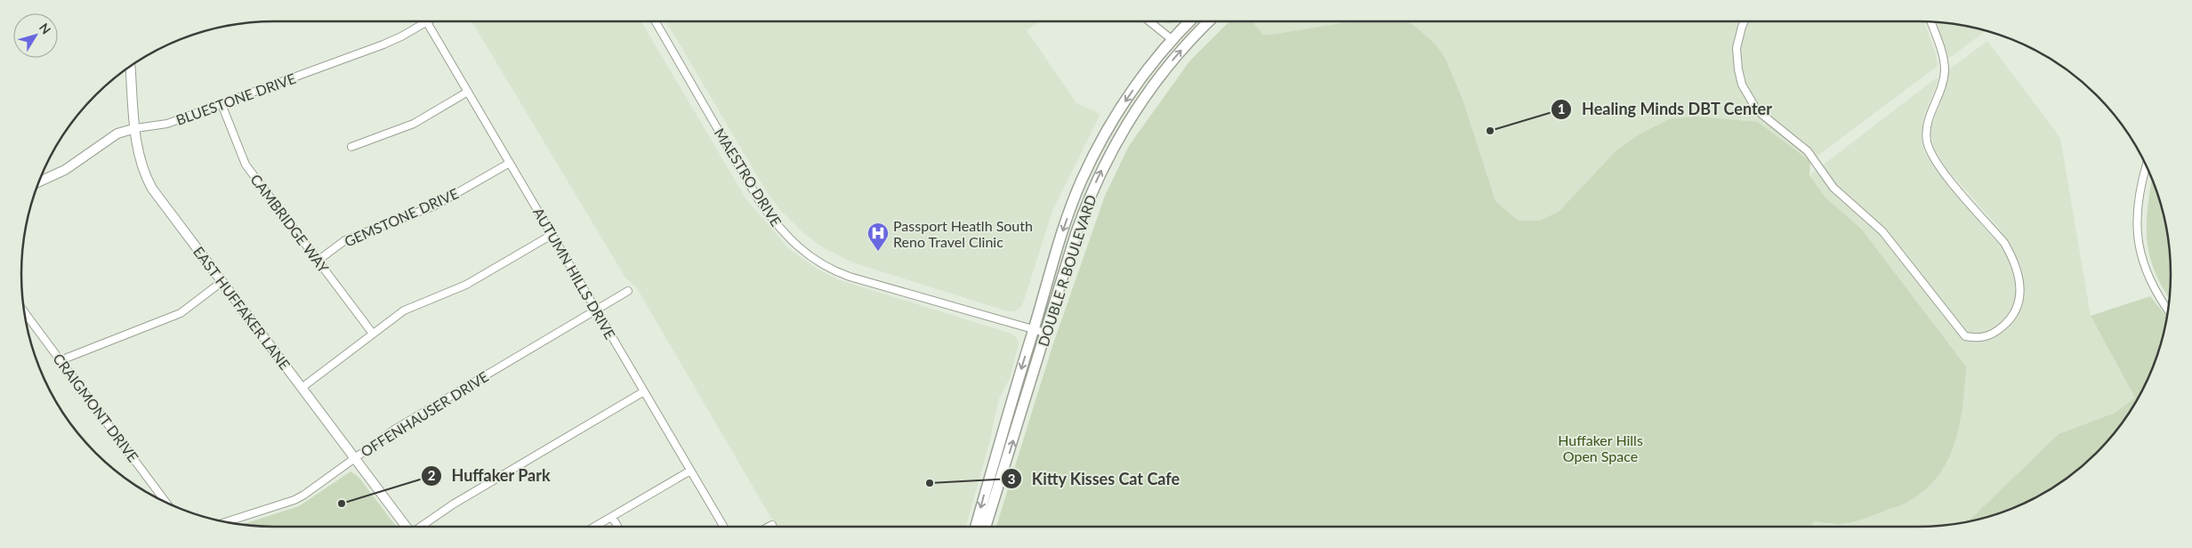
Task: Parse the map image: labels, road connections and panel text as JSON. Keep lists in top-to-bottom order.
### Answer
{
  "streets": {
    "main road": ["DOUBLE R BOULEVARD"],
    "street": [
      "BLUESTONE DRIVE",
      "MAESTRO DRIVE",
      "GEMSTONE DRIVE",
      "CAMBRIDGE WAY",
      "AUTUMN HILLS DRIVE",
      "EAST HUFFAKER LANE",
      "CRAIGMONT DRIVE",
      "OFFENHAUSER DRIVE"
    ]
  },
  "crossings": [
    ["BLUESTONE DRIVE", "CAMBRIDGE WAY"],
    ["BLUESTONE DRIVE", "AUTUMN HILLS DRIVE"],
    ["BLUESTONE DRIVE", "EAST HUFFAKER LANE"],
    ["MAESTRO DRIVE", "DOUBLE R BOULEVARD"],
    ["GEMSTONE DRIVE", "CAMBRIDGE WAY"],
    ["GEMSTONE DRIVE", "AUTUMN HILLS DRIVE"],
    ["AUTUMN HILLS DRIVE", "OFFENHAUSER DRIVE"],
    ["EAST HUFFAKER LANE", "OFFENHAUSER DRIVE"]
  ],
  "parks": ["Huffaker Hills Open Space"],
  "places": {
    "other": ["Healing Minds DBT Center", "Kitty Kisses Cat Cafe", "Huffaker Park"],
    "hospital": ["Passport Heatlh South Reno Travel Clinic"]
  },
  "north": "top right"
}
